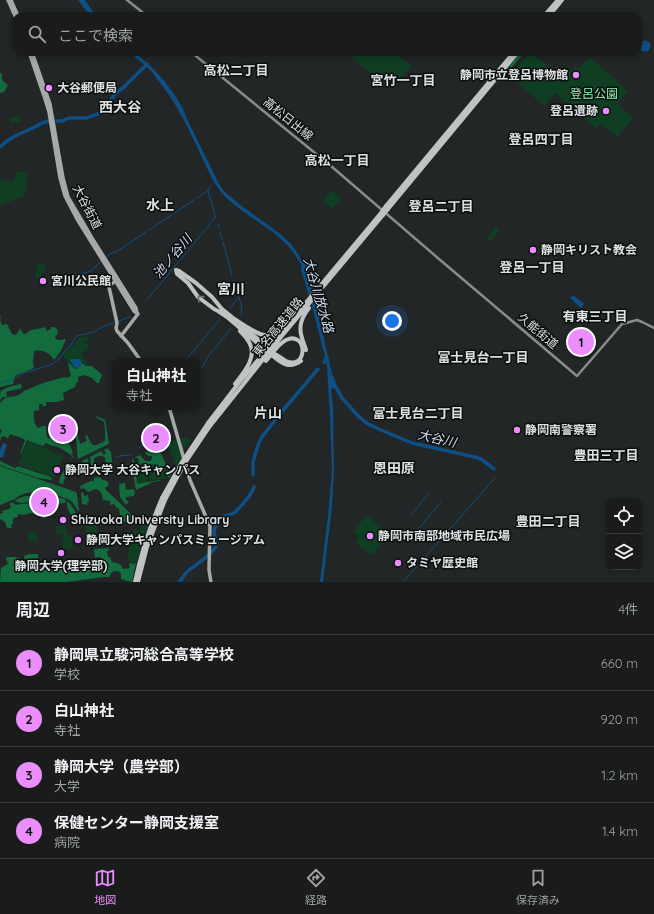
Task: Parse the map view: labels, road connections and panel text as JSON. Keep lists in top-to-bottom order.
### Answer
{
  "streets": {
    "highway": ["東名高速道路"],
    "main road": ["高松日出線", "大谷街道", "久能街道"]
  },
  "crossings": [
    ["高松日出線", "久能街道"]
  ],
  "districts": [
    "高松二丁目",
    "宮竹一丁目",
    "西大谷",
    "登呂四丁目",
    "高松一丁目",
    "水上",
    "登呂二丁目",
    "登呂一丁目",
    "宮川",
    "有東三丁目",
    "富士見台一丁目",
    "片山",
    "富士見台二丁目",
    "豊田三丁目",
    "恩田原",
    "豊田二丁目"
  ],
  "water": ["池ノ谷川", "大谷川放水路", "大谷川"],
  "parks": ["登呂公園"],
  "places": [
    "静岡市立登呂博物館",
    "大谷郵便局",
    "登呂遺跡",
    "静岡キリスト教会",
    "宮川公民館",
    "静岡南警察署",
    "静岡大学 大谷キャンパス",
    "Shizuoka University Library",
    "静岡市南部地域市民広場",
    "静岡大学キャンパスミュージアム",
    "静岡大学(理学部)",
    "タミヤ歴史館"
  ],
  "page": {
    "search": "ここで検索",
    "pins": [
      "1",
      "3",
      "2",
      "4"
    ],
    "popup": ["白山神社", "寺社"],
    "heading": ["周辺", "4件"],
    "list": [
      {
        "mark": "1",
        "name": "静岡県立駿河総合高等学校",
        "note": "学校",
        "value": "660 m"
      },
      {
        "mark": "2",
        "name": "白山神社",
        "note": "寺社",
        "value": "920 m"
      },
      {
        "mark": "3",
        "name": "静岡大学（農学部）",
        "note": "大学",
        "value": "1.2 km"
      },
      {
        "mark": "4",
        "name": "保健センター静岡支援室",
        "note": "病院",
        "value": "1.4 km"
      }
    ],
    "nav": ["地図", "経路", "保存済み"]
  }
}
